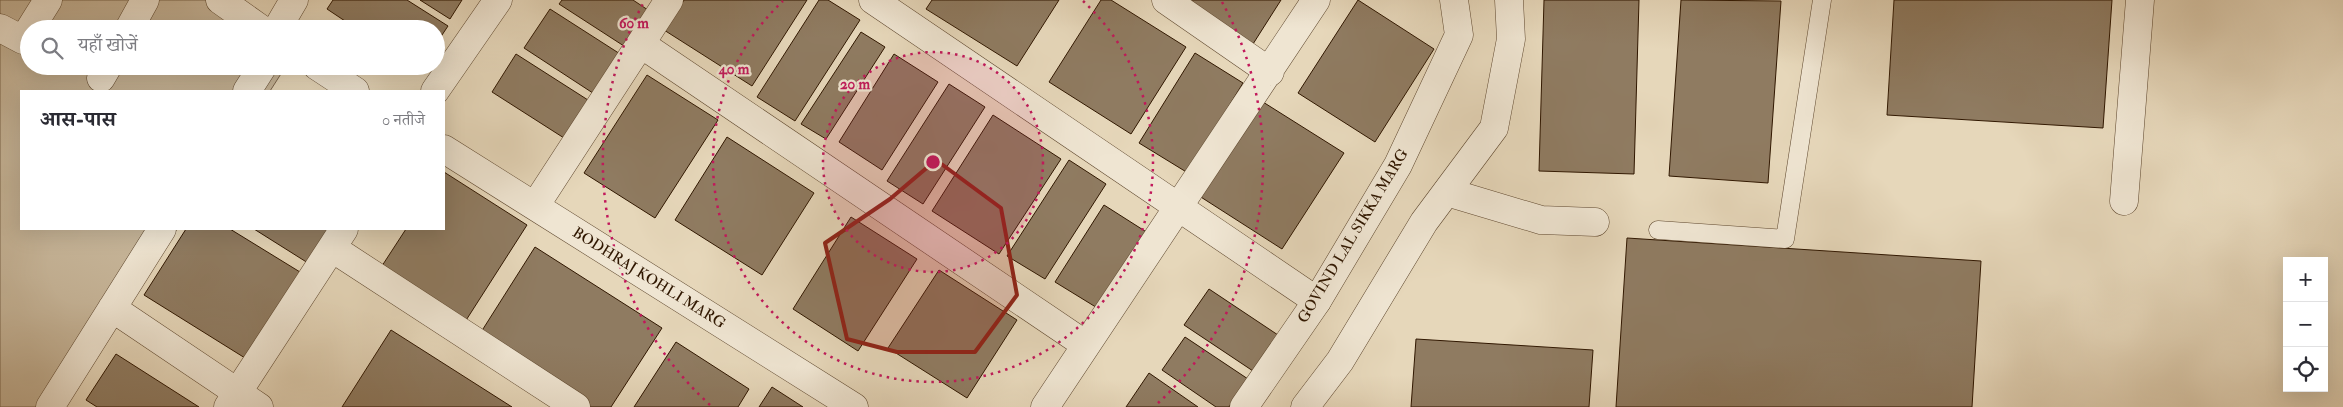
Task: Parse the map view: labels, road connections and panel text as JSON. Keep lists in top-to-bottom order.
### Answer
{
  "streets": {
    "street": ["GOVIND LAL SIKKA MARG", "BODHRAJ KOHLI MARG"]
  },
  "page": {
    "search": "यहाँ खोजें",
    "heading": ["आस-पास", "0 नतीजे"],
    "map_buttons": ["+", "−"]
  },
  "rings": ["60 m", "40 m", "20 m"]
}
